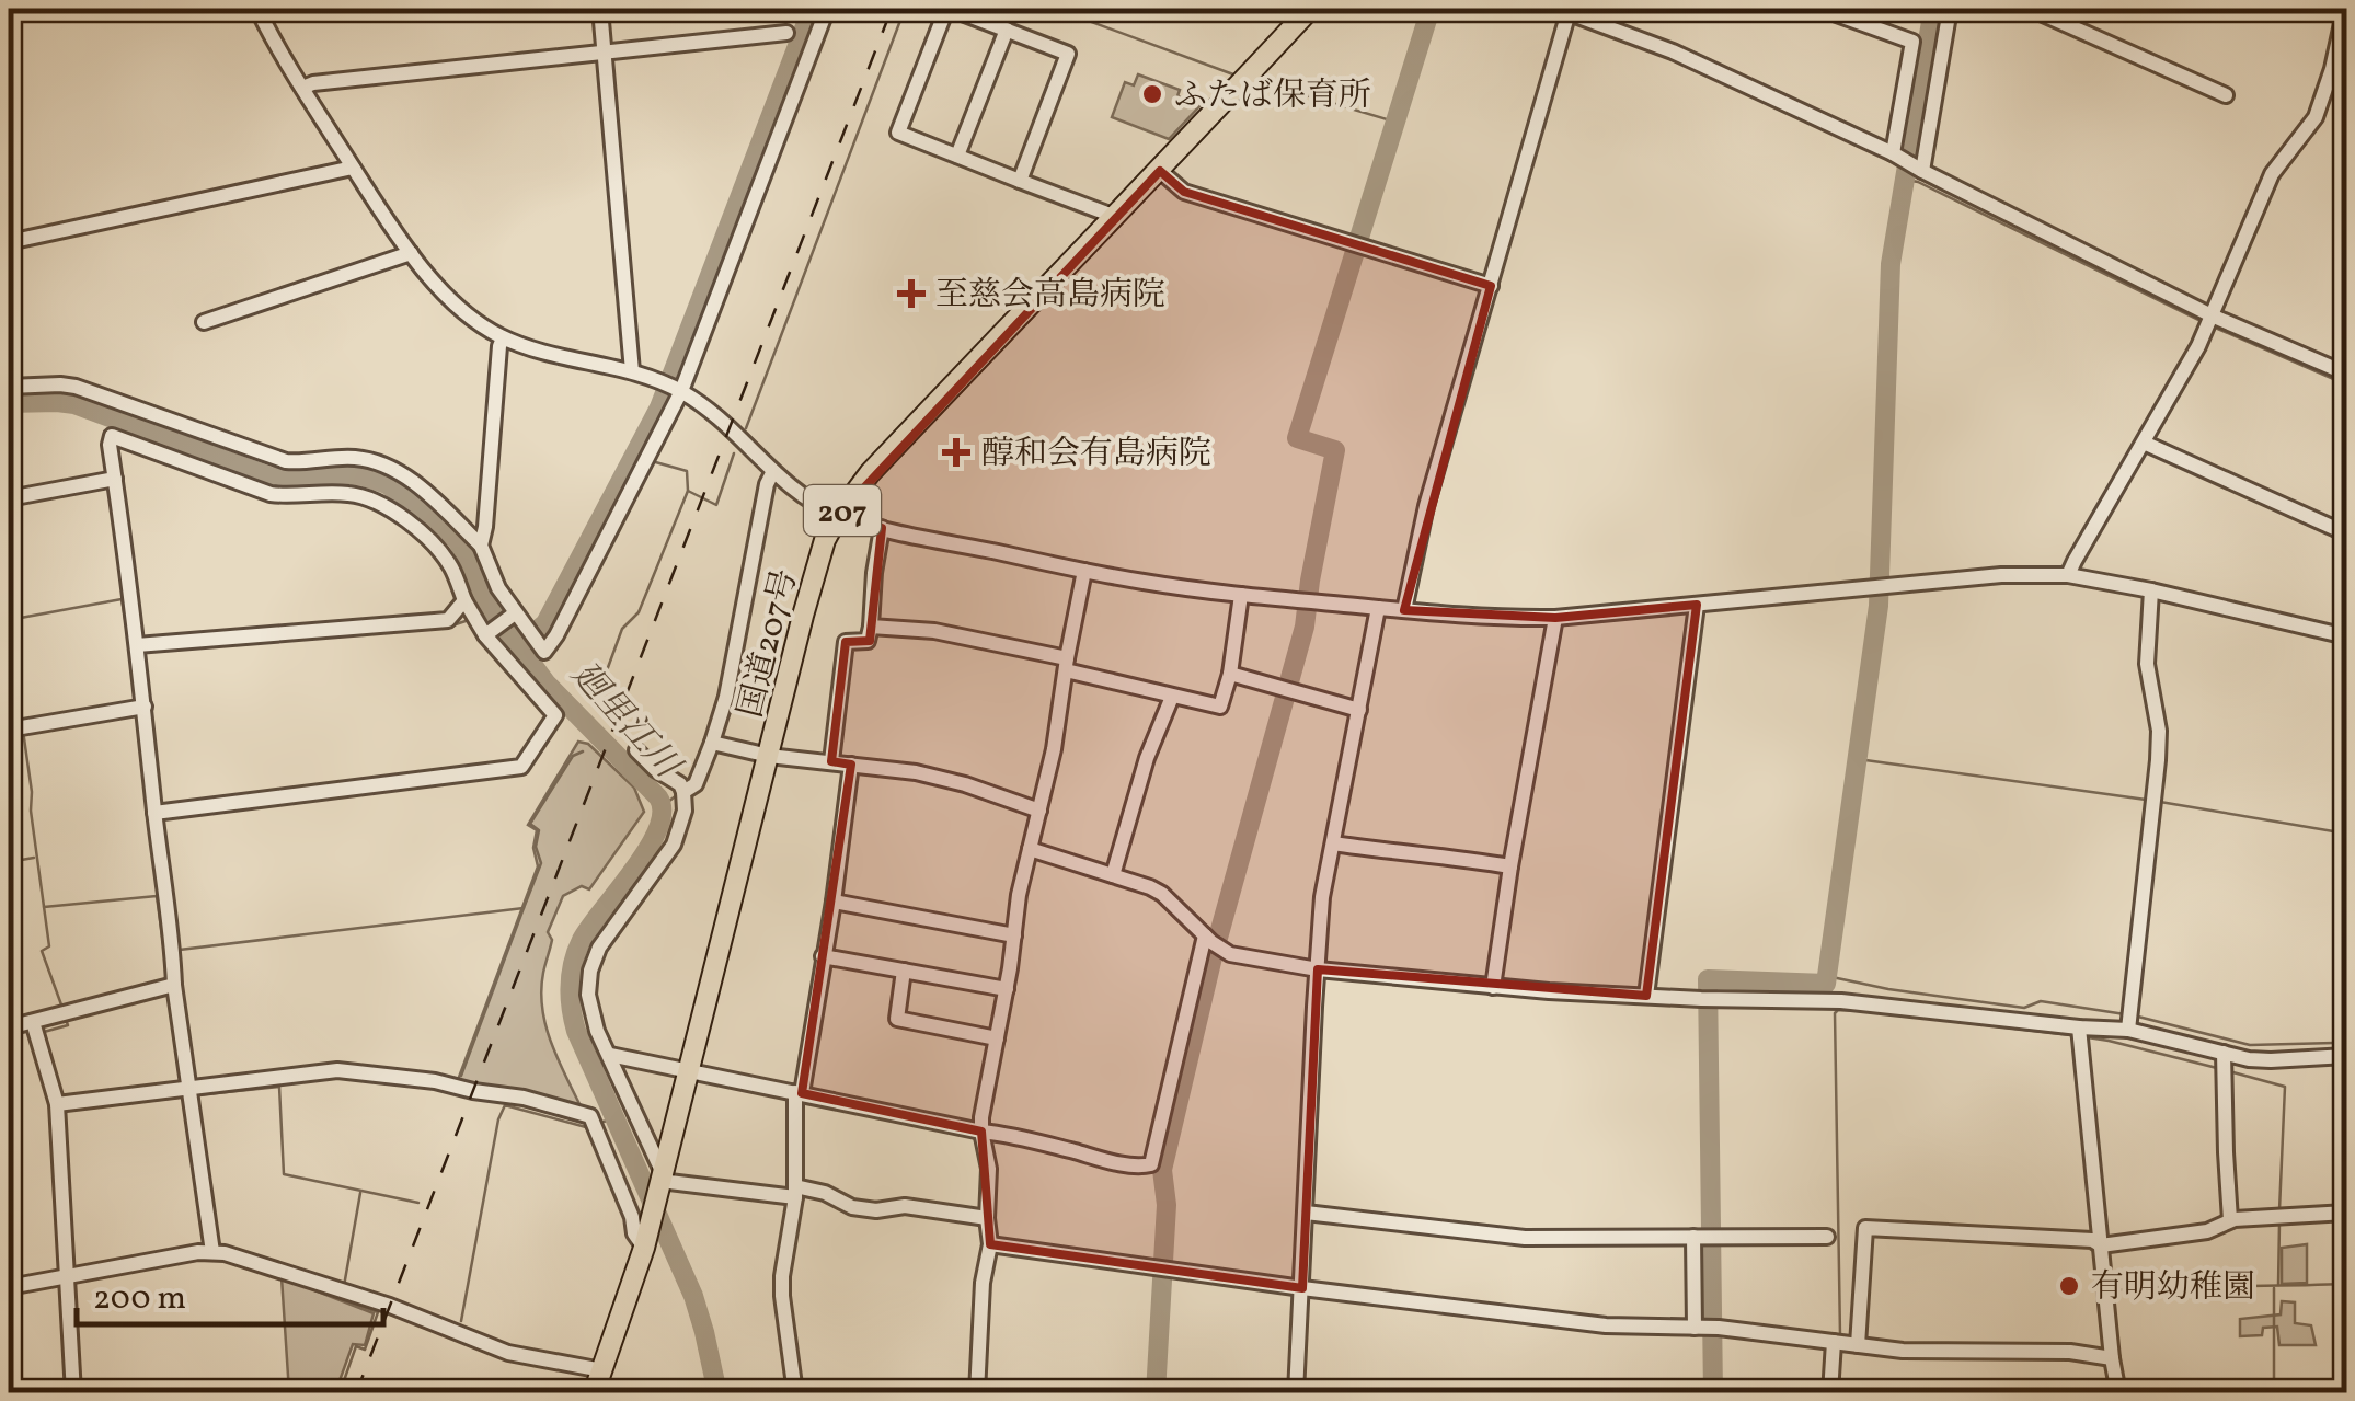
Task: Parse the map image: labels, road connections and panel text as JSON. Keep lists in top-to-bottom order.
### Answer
{
  "streets": {
    "highway": ["207", "国道207号"]
  },
  "water": ["廻里江川"],
  "places": {
    "other": ["ふたば保育所", "有明幼稚園"],
    "health": ["至慈会高島病院", "醇和会有島病院"]
  },
  "scale_bar": "200 m"
}
